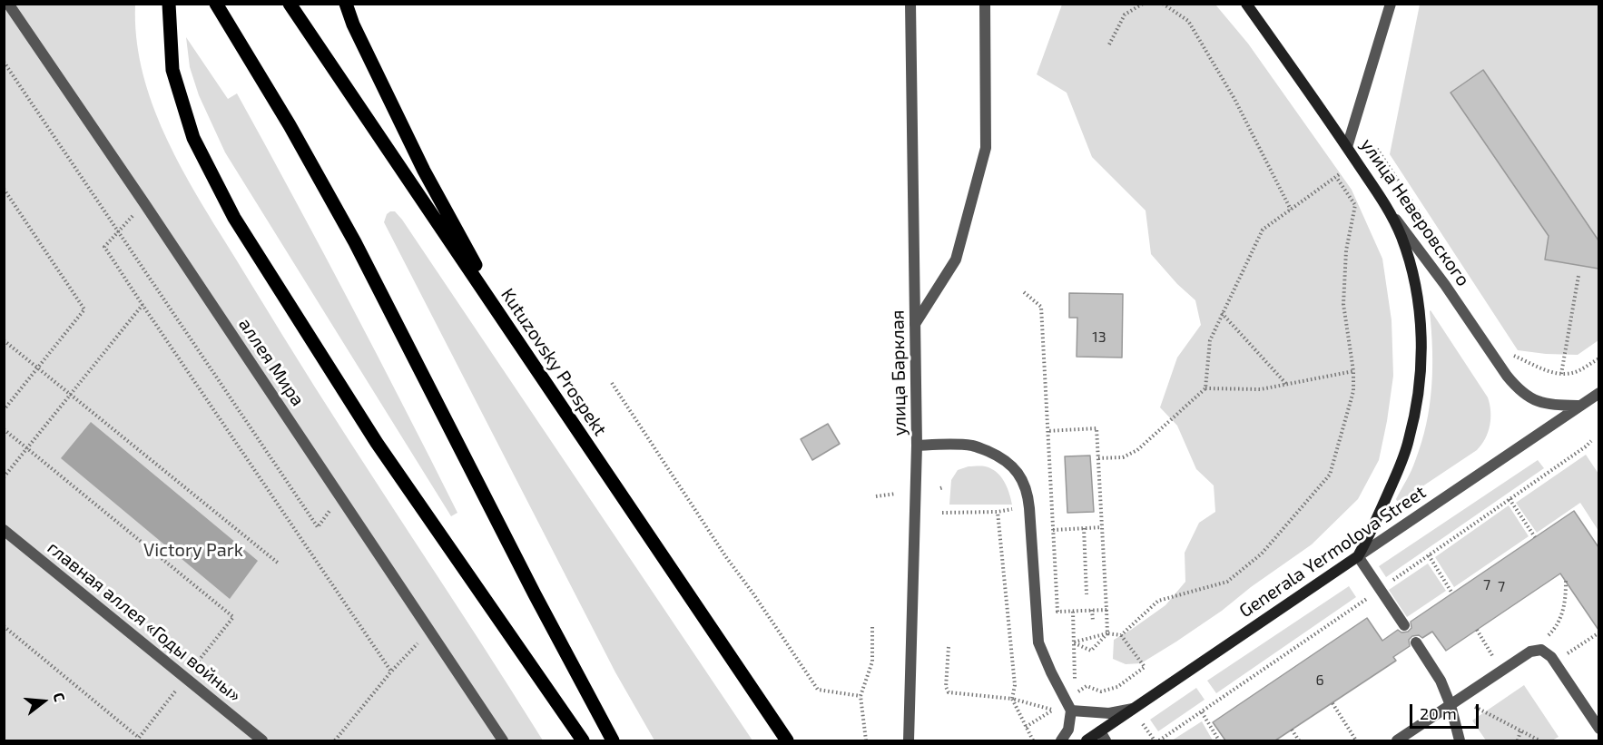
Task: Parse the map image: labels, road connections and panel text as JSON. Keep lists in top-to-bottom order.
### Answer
{
  "streets": {
    "main road": ["улица Неверовского", "Kutuzovsky Prospekt", "Generala Yermolova Street"],
    "street": ["аллея Мира", "улица Барклая", "главная аллея «Годы войны»"]
  },
  "crossings": [
    ["улица Неверовского", "Generala Yermolova Street"]
  ],
  "parks": ["Victory Park"],
  "house_numbers": [
    "13",
    "7",
    "7",
    "6"
  ],
  "scale_bar": "20 m",
  "north": "right"
}
